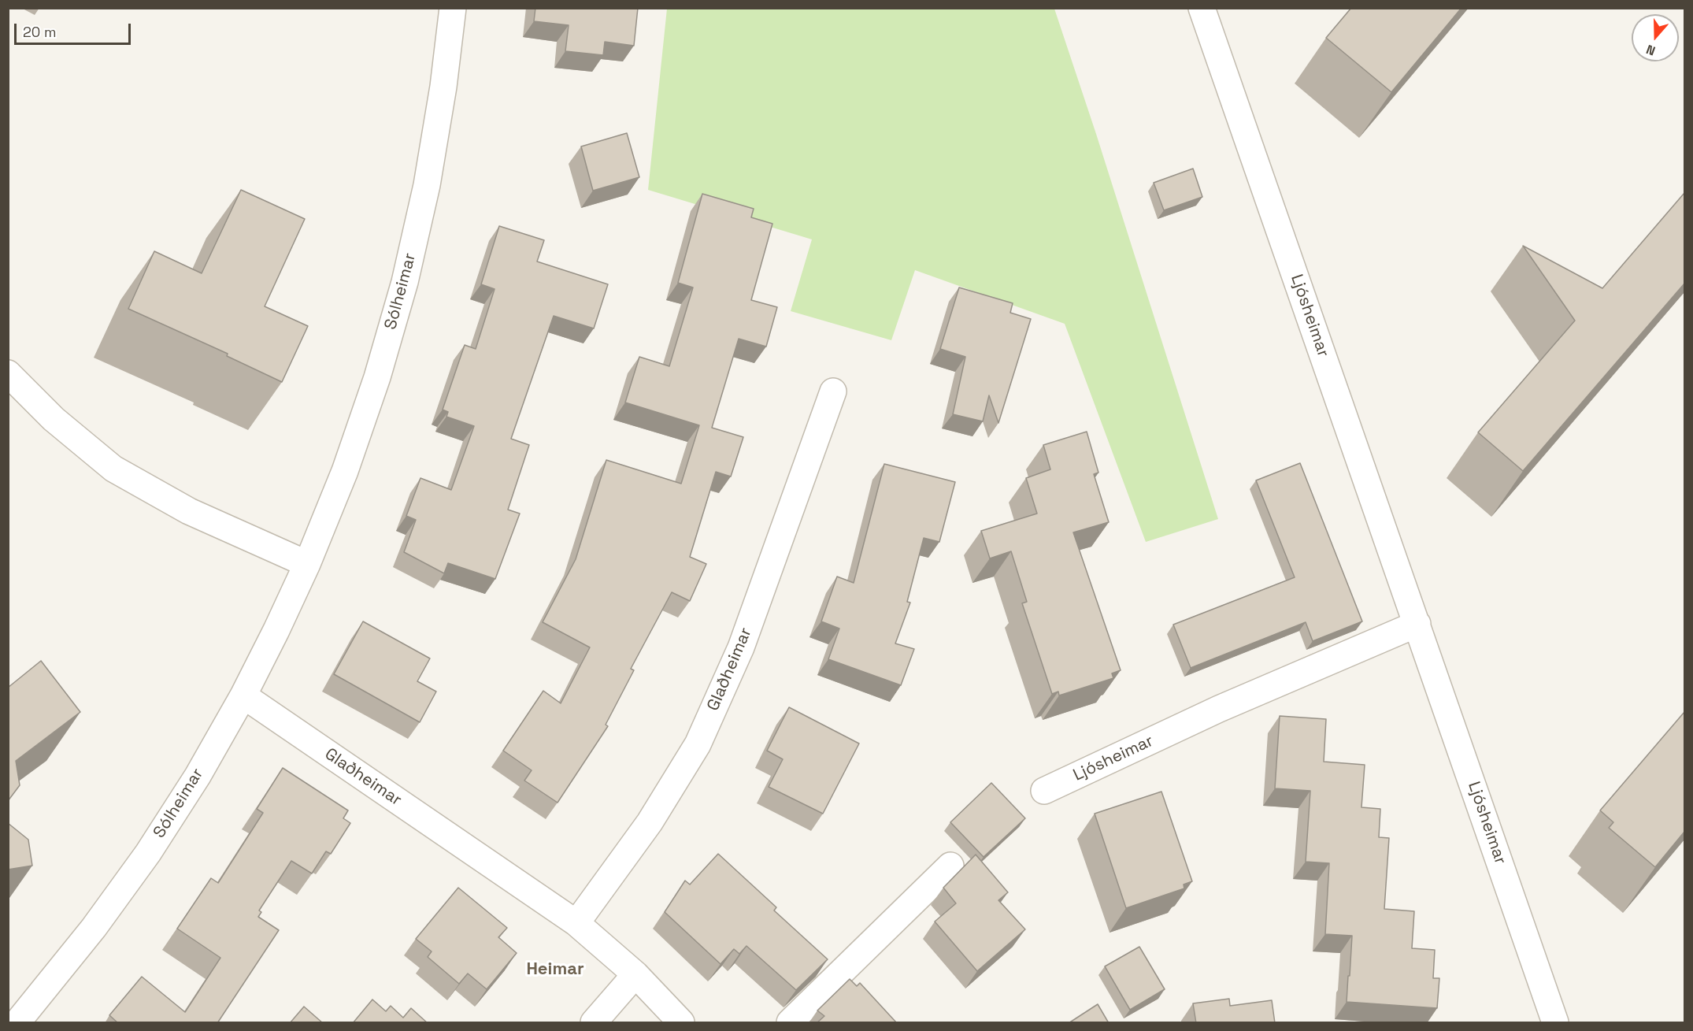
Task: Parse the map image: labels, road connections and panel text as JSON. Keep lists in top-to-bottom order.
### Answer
{
  "streets": {
    "street": ["Sólheimar", "Ljósheimar", "Glaðheimar"]
  },
  "crossings": [
    ["Sólheimar", "Glaðheimar"]
  ],
  "districts": ["Heimar"],
  "scale_bar": "20 m",
  "north": "bottom"
}
